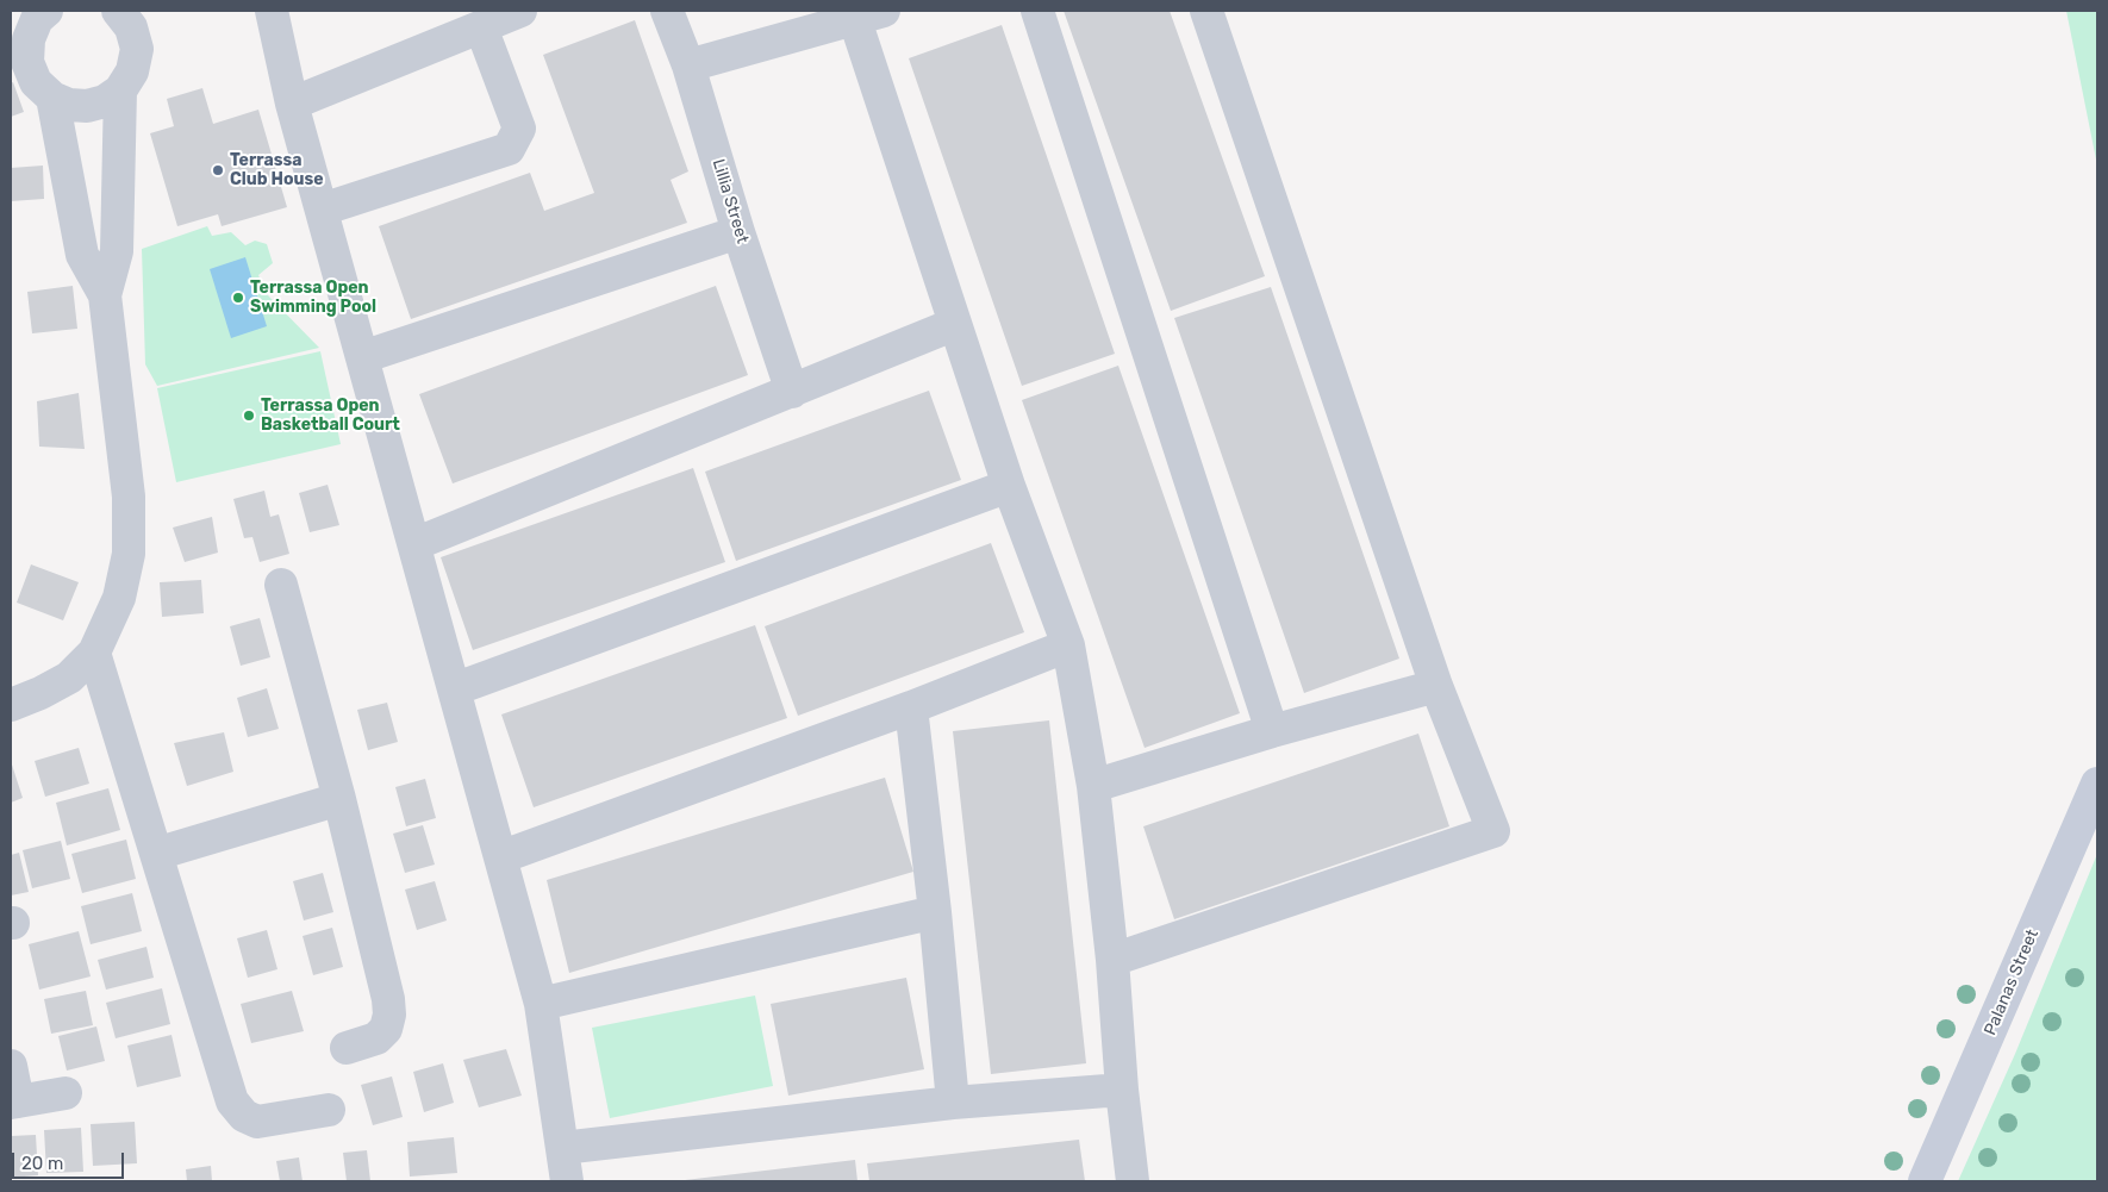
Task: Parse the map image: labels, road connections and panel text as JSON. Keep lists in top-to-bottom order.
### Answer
{
  "streets": {
    "main road": ["Palanas Street"],
    "street": ["Lillia Street"]
  },
  "places": ["Terrassa Club House", "Terrassa Open Swimming Pool", "Terrassa Open Basketball Court"],
  "scale_bar": "20 m"
}
